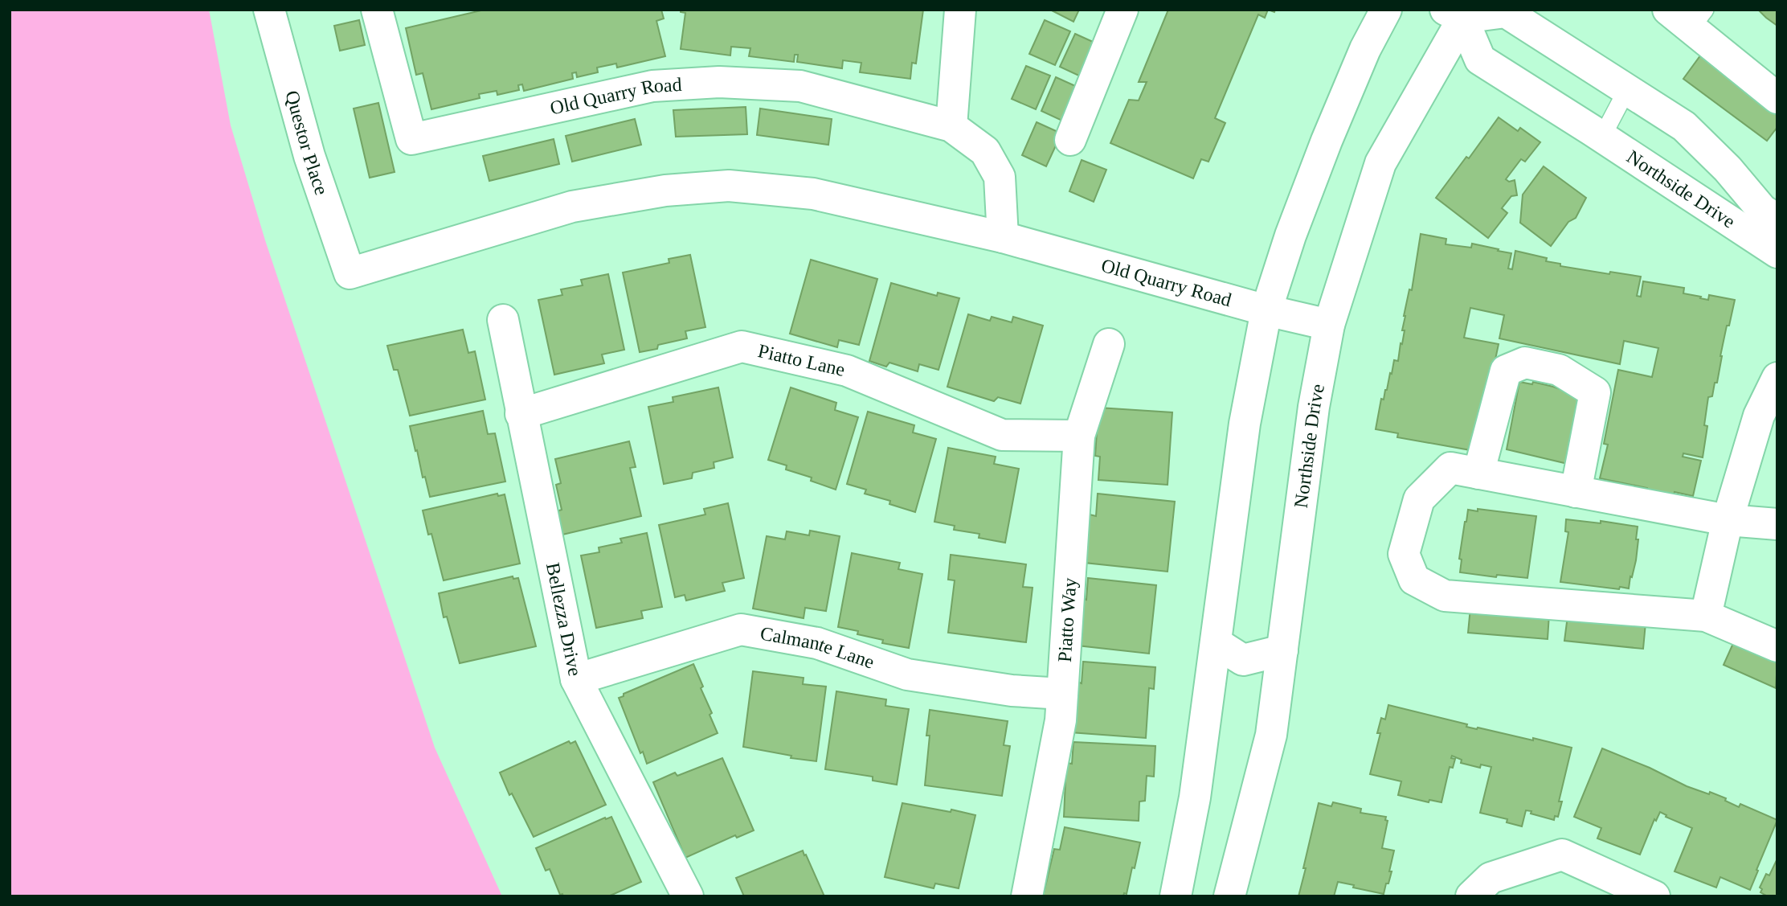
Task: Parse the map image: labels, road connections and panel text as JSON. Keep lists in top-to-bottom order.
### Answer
{
  "streets": {
    "street": [
      "Old Quarry Road",
      "Questor Place",
      "Northside Drive",
      "Piatto Lane",
      "Bellezza Drive",
      "Piatto Way",
      "Calmante Lane"
    ]
  },
  "crossings": [
    ["Old Quarry Road", "Questor Place"],
    ["Old Quarry Road", "Northside Drive"],
    ["Piatto Lane", "Bellezza Drive"],
    ["Piatto Lane", "Piatto Way"],
    ["Bellezza Drive", "Calmante Lane"],
    ["Piatto Way", "Calmante Lane"]
  ]
}
